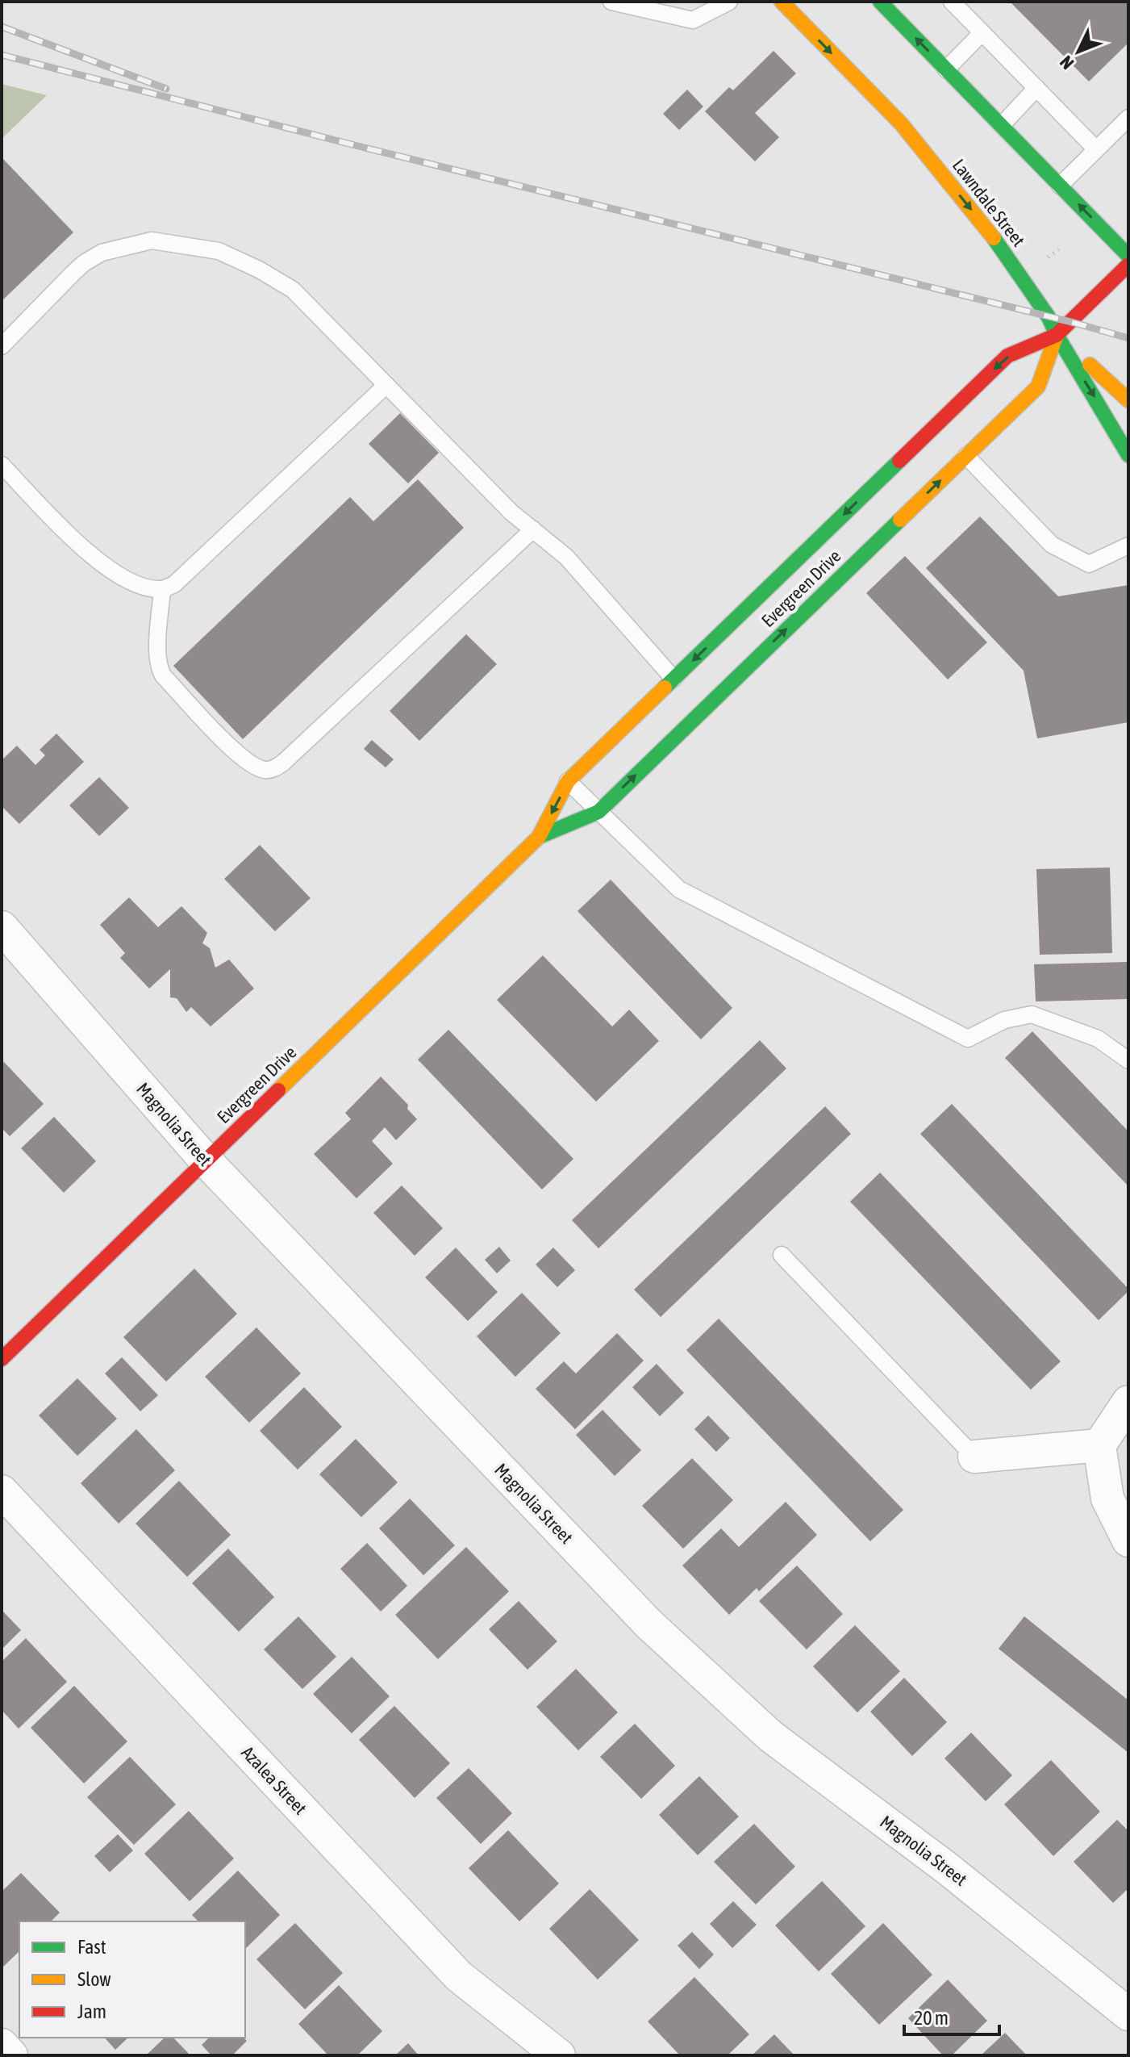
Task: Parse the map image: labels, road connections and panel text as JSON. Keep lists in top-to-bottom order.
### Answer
{
  "streets": {
    "street": [
      "Lawndale Street",
      "Evergreen Drive",
      "Magnolia Street",
      "Azalea Street"
    ]
  },
  "crossings": [
    ["Lawndale Street", "Evergreen Drive"],
    ["Evergreen Drive", "Magnolia Street"]
  ],
  "legend": ["Fast", "Slow", "Jam"],
  "scale_bar": "20 m",
  "north": "bottom left"
}
